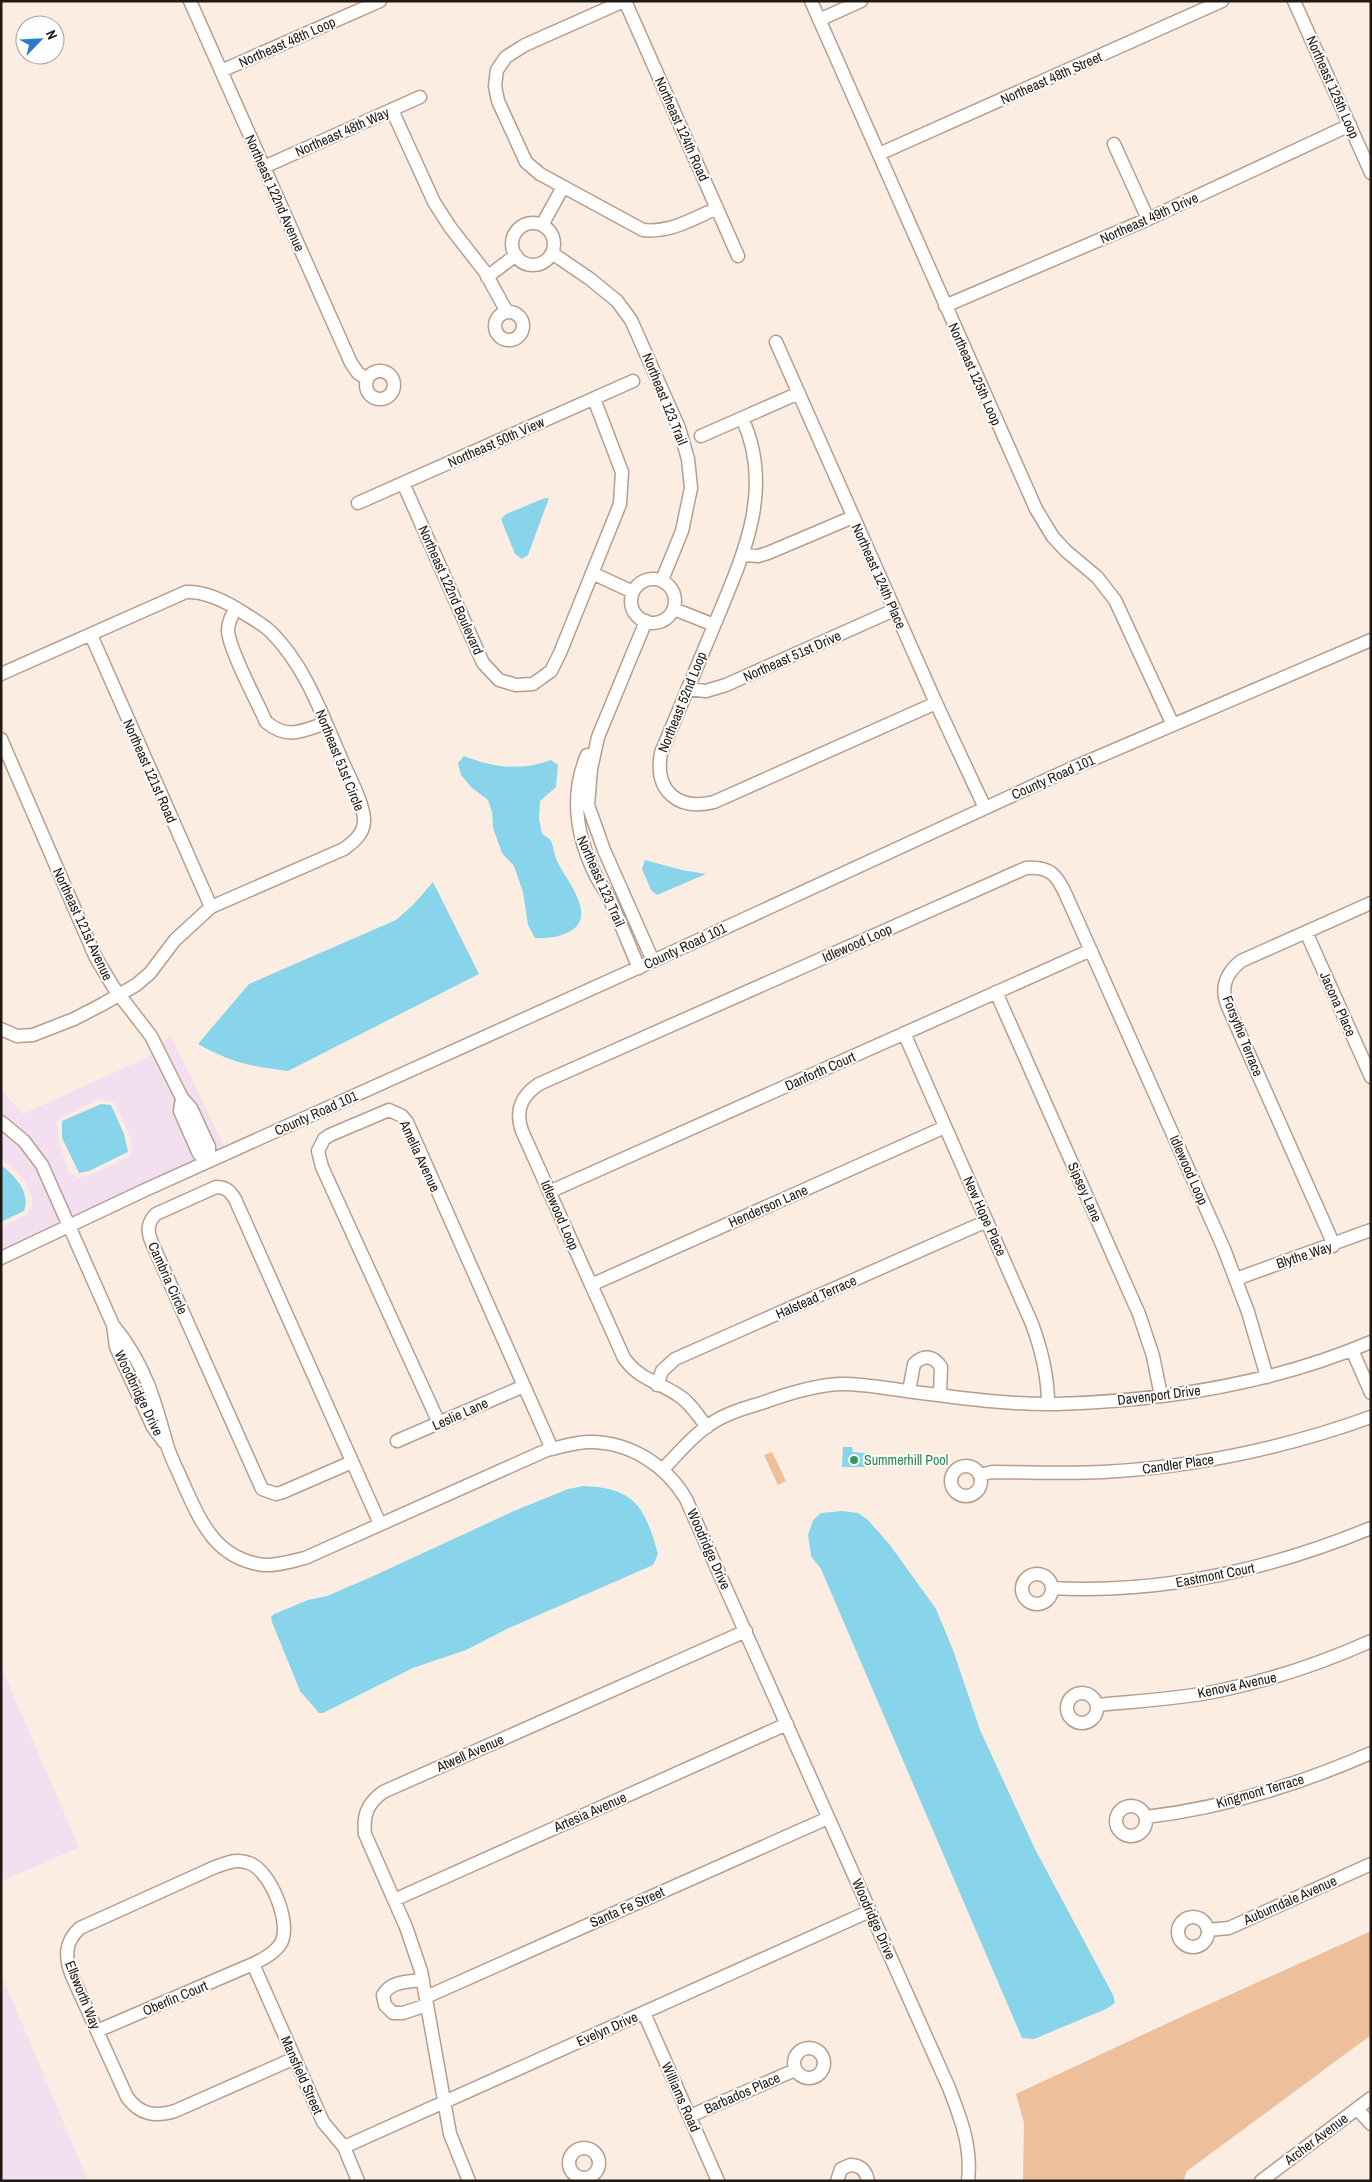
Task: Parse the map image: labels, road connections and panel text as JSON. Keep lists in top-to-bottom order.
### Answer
{
  "streets": {
    "street": [
      "Northeast 48th Loop",
      "Northeast 48th Street",
      "Northeast 125th Loop",
      "Northeast 124th Road",
      "Northeast 48th Way",
      "Northeast 122nd Avenue",
      "Northeast 49th Drive",
      "Northeast 123 Trail",
      "Northeast 50th View",
      "Northeast 124th Place",
      "Northeast 122nd Boulevard",
      "Northeast 51st Drive",
      "Northeast 52nd Loop",
      "Northeast 51st Circle",
      "Northeast 121st Road",
      "County Road 101",
      "Northeast 121st Avenue",
      "Idlewood Loop",
      "Jacona Place",
      "Forsythe Terrace",
      "Danforth Court",
      "Amelia Avenue",
      "Sipsey Lane",
      "Henderson Lane",
      "New Hope Place",
      "Blythe Way",
      "Cambria Circle",
      "Halstead Terrace",
      "Woodbridge Drive",
      "Davenport Drive",
      "Leslie Lane",
      "Candler Place",
      "Woodridge Drive",
      "Eastmont Court",
      "Kenova Avenue",
      "Atwell Avenue",
      "Kingmont Terrace",
      "Artesia Avenue",
      "Auburndale Avenue",
      "Santa Fe Street",
      "Ellsworth Way",
      "Oberlin Court",
      "Evelyn Drive",
      "Mansfield Street",
      "Barbados Place",
      "Williams Road",
      "Archer Avenue"
    ]
  },
  "crossings": [
    ["Northeast 48th Loop", "Northeast 122nd Avenue"],
    ["Northeast 48th Street", "Northeast 125th Loop"],
    ["Northeast 125th Loop", "Northeast 49th Drive"],
    ["Northeast 125th Loop", "County Road 101"],
    ["Northeast 48th Way", "Northeast 122nd Avenue"],
    ["Northeast 123 Trail", "County Road 101"],
    ["Northeast 50th View", "Northeast 122nd Boulevard"],
    ["Northeast 124th Place", "Northeast 51st Drive"],
    ["Northeast 124th Place", "Northeast 52nd Loop"],
    ["Northeast 124th Place", "County Road 101"],
    ["Northeast 51st Drive", "Northeast 52nd Loop"],
    ["Northeast 51st Circle", "Northeast 121st Road"],
    ["Northeast 51st Circle", "Northeast 121st Avenue"],
    ["County Road 101", "Northeast 121st Avenue"],
    ["County Road 101", "Woodbridge Drive"],
    ["Idlewood Loop", "Danforth Court"],
    ["Idlewood Loop", "Henderson Lane"],
    ["Idlewood Loop", "Blythe Way"],
    ["Idlewood Loop", "Halstead Terrace"],
    ["Idlewood Loop", "Davenport Drive"],
    ["Jacona Place", "Forsythe Terrace"],
    ["Forsythe Terrace", "Blythe Way"],
    ["Danforth Court", "Sipsey Lane"],
    ["Danforth Court", "New Hope Place"],
    ["Amelia Avenue", "Leslie Lane"],
    ["Amelia Avenue", "Woodridge Drive"],
    ["Sipsey Lane", "Davenport Drive"],
    ["Henderson Lane", "New Hope Place"],
    ["New Hope Place", "Halstead Terrace"],
    ["New Hope Place", "Davenport Drive"],
    ["Cambria Circle", "Woodridge Drive"],
    ["Woodbridge Drive", "Woodridge Drive"],
    ["Davenport Drive", "Woodridge Drive"],
    ["Woodridge Drive", "Atwell Avenue"],
    ["Woodridge Drive", "Artesia Avenue"],
    ["Woodridge Drive", "Santa Fe Street"],
    ["Woodridge Drive", "Evelyn Drive"],
    ["Atwell Avenue", "Artesia Avenue"],
    ["Atwell Avenue", "Santa Fe Street"],
    ["Atwell Avenue", "Evelyn Drive"],
    ["Ellsworth Way", "Oberlin Court"],
    ["Ellsworth Way", "Mansfield Street"],
    ["Oberlin Court", "Mansfield Street"],
    ["Evelyn Drive", "Mansfield Street"],
    ["Evelyn Drive", "Williams Road"],
    ["Barbados Place", "Williams Road"]
  ],
  "places": ["Summerhill Pool"],
  "north": "top right"
}
